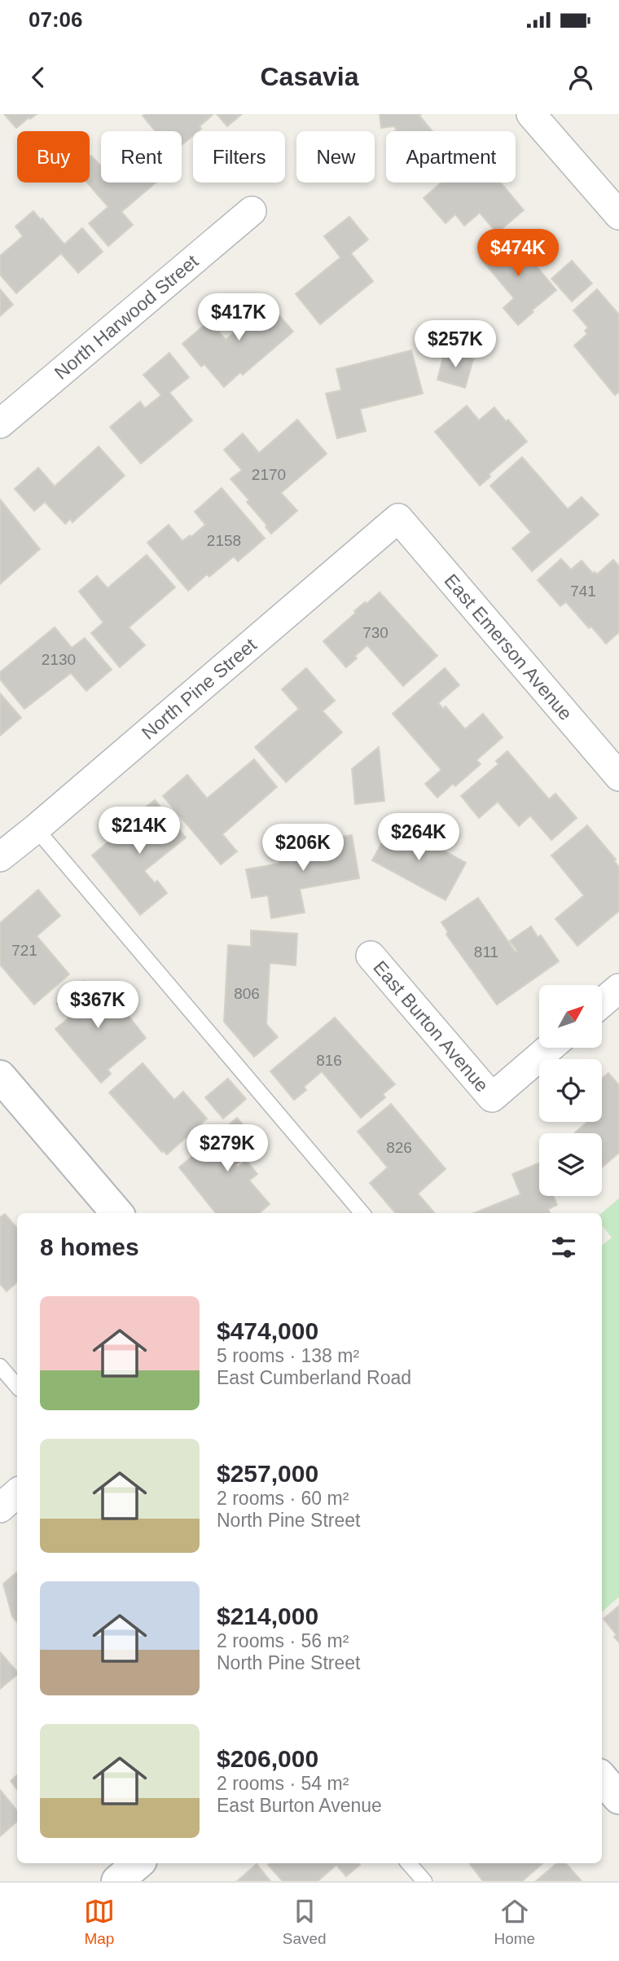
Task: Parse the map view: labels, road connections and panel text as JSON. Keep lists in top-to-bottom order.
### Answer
{
  "streets": {
    "street": [
      "North Harwood Street",
      "East Emerson Avenue",
      "North Pine Street",
      "East Burton Avenue"
    ]
  },
  "crossings": [
    ["East Emerson Avenue", "North Pine Street"]
  ],
  "house_numbers": [
    "2170",
    "2158",
    "741",
    "730",
    "2130",
    "721",
    "811",
    "806",
    "816",
    "826"
  ],
  "north": "top right",
  "page": {
    "status": "07:06",
    "header": "Casavia",
    "chip": [
      "Buy",
      "Rent",
      "Filters",
      "New",
      "Apartment"
    ],
    "price": [
      "$474K",
      "$417K",
      "$257K",
      "$214K",
      "$264K",
      "$206K",
      "$367K",
      "$279K"
    ],
    "heading": "8 homes",
    "list": [
      {
        "name": "$474,000",
        "note": "5 rooms · 138 m² · East Cumberland Road"
      },
      {
        "name": "$257,000",
        "note": "2 rooms · 60 m² · North Pine Street"
      },
      {
        "name": "$214,000",
        "note": "2 rooms · 56 m² · North Pine Street"
      },
      {
        "name": "$206,000",
        "note": "2 rooms · 54 m² · East Burton Avenue"
      }
    ],
    "tabs": ["Map", "Saved", "Home"]
  }
}
